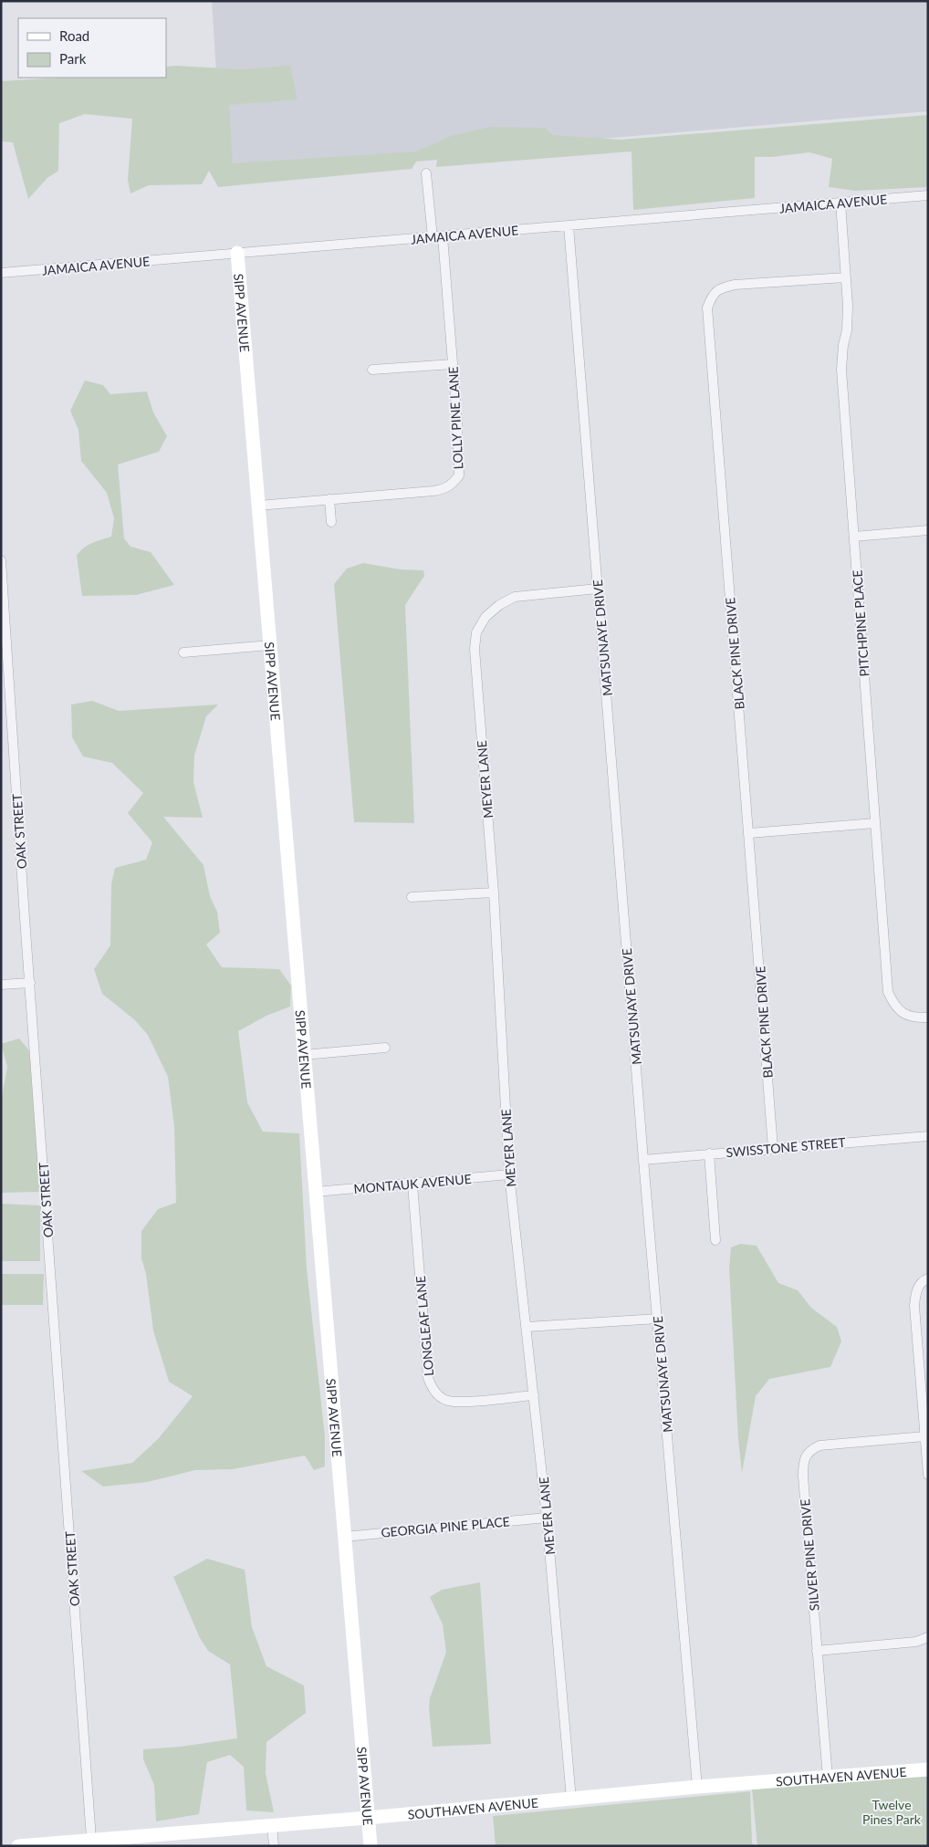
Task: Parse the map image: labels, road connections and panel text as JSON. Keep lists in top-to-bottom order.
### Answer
{
  "streets": {
    "street": [
      "JAMAICA AVENUE",
      "SIPP AVENUE",
      "LOLLY PINE LANE",
      "PITCHPINE PLACE",
      "MATSUNAYE DRIVE",
      "BLACK PINE DRIVE",
      "MEYER LANE",
      "OAK STREET",
      "SWISSTONE STREET",
      "MONTAUK AVENUE",
      "LONGLEAF LANE",
      "GEORGIA PINE PLACE",
      "SILVER PINE DRIVE",
      "SOUTHAVEN AVENUE"
    ]
  },
  "crossings": [
    ["JAMAICA AVENUE", "SIPP AVENUE"],
    ["JAMAICA AVENUE", "LOLLY PINE LANE"],
    ["JAMAICA AVENUE", "PITCHPINE PLACE"],
    ["JAMAICA AVENUE", "MATSUNAYE DRIVE"],
    ["SIPP AVENUE", "LOLLY PINE LANE"],
    ["SIPP AVENUE", "MONTAUK AVENUE"],
    ["SIPP AVENUE", "GEORGIA PINE PLACE"],
    ["SIPP AVENUE", "SOUTHAVEN AVENUE"],
    ["PITCHPINE PLACE", "BLACK PINE DRIVE"],
    ["MATSUNAYE DRIVE", "MEYER LANE"],
    ["MATSUNAYE DRIVE", "SWISSTONE STREET"],
    ["MATSUNAYE DRIVE", "SOUTHAVEN AVENUE"],
    ["BLACK PINE DRIVE", "SWISSTONE STREET"],
    ["MEYER LANE", "MONTAUK AVENUE"],
    ["MEYER LANE", "LONGLEAF LANE"],
    ["MEYER LANE", "GEORGIA PINE PLACE"],
    ["MEYER LANE", "SOUTHAVEN AVENUE"],
    ["OAK STREET", "SOUTHAVEN AVENUE"],
    ["MONTAUK AVENUE", "LONGLEAF LANE"],
    ["SILVER PINE DRIVE", "SOUTHAVEN AVENUE"]
  ],
  "parks": ["Twelve Pines Park"],
  "legend": ["Road", "Park"]
}
